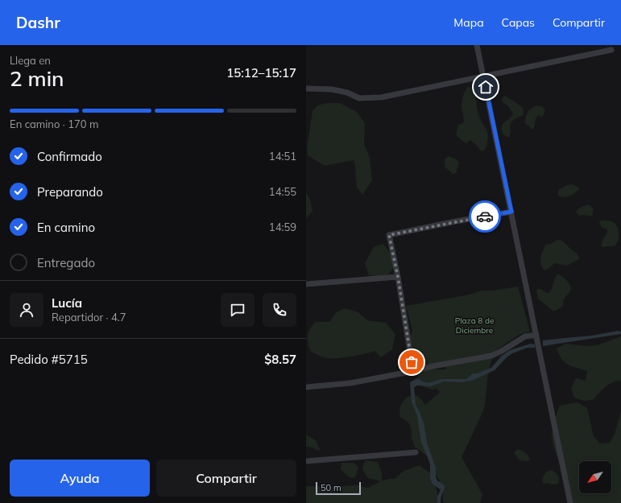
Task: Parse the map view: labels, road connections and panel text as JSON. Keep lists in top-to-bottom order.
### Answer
{
  "parks": ["Plaza 8 de Diciembre"],
  "scale_bar": "50 m",
  "north": "bottom left",
  "page": {
    "header": "Dashr",
    "nav": ["Mapa", "Capas", "Compartir"],
    "heading": ["2 min", "Llega en", "15:12–15:17"],
    "panel": [
      "Lucía",
      "Repartidor · 4.7",
      "Pedido #5715",
      "$8.57"
    ],
    "bar": "En camino · 170 m",
    "list": [
      ["Confirmado", "14:51"],
      ["Preparando", "14:55"],
      ["En camino", "14:59"],
      "Entregado"
    ],
    "buttons": ["Ayuda", "Compartir"],
    "scale": "50 m"
  }
}
